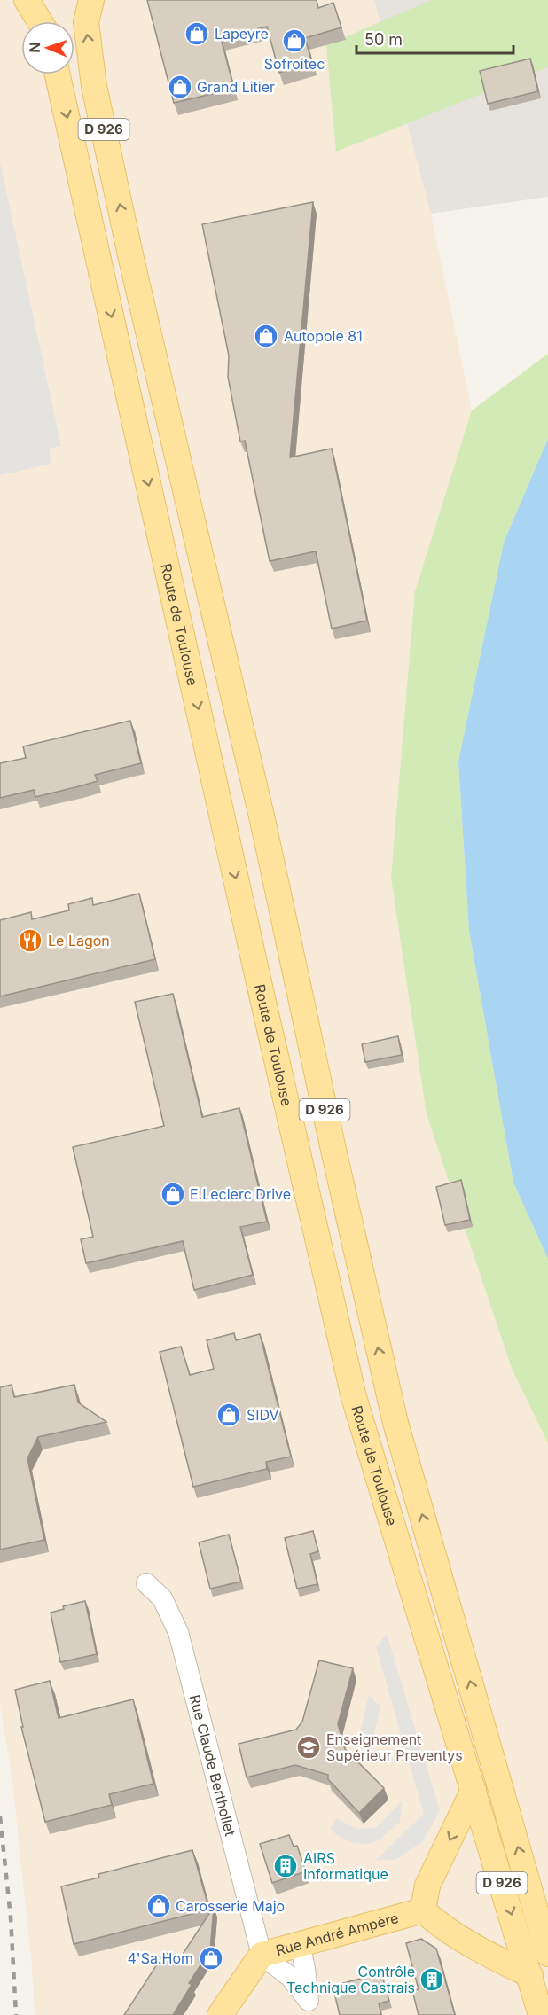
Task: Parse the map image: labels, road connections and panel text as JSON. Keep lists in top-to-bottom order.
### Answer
{
  "streets": {
    "main road": ["D 926", "Route de Toulouse", "Rue André Ampère"],
    "street": ["Rue Claude Berthollet"]
  },
  "crossings": [
    ["Rue Claude Berthollet", "Rue André Ampère"]
  ],
  "places": {
    "shop": [
      "Lapeyre",
      "Sofroitec",
      "Grand Litier",
      "Autopole 81",
      "E.Leclerc Drive",
      "SIDV",
      "Carosserie Majo",
      "4'Sa.Hom"
    ],
    "restaurant": ["Le Lagon"],
    "school or university": ["Enseignement Supérieur Preventys"],
    "building": ["AIRS Informatique", "Contrôle Technique Castrais"]
  },
  "scale_bar": "50 m",
  "north": "left"
}
